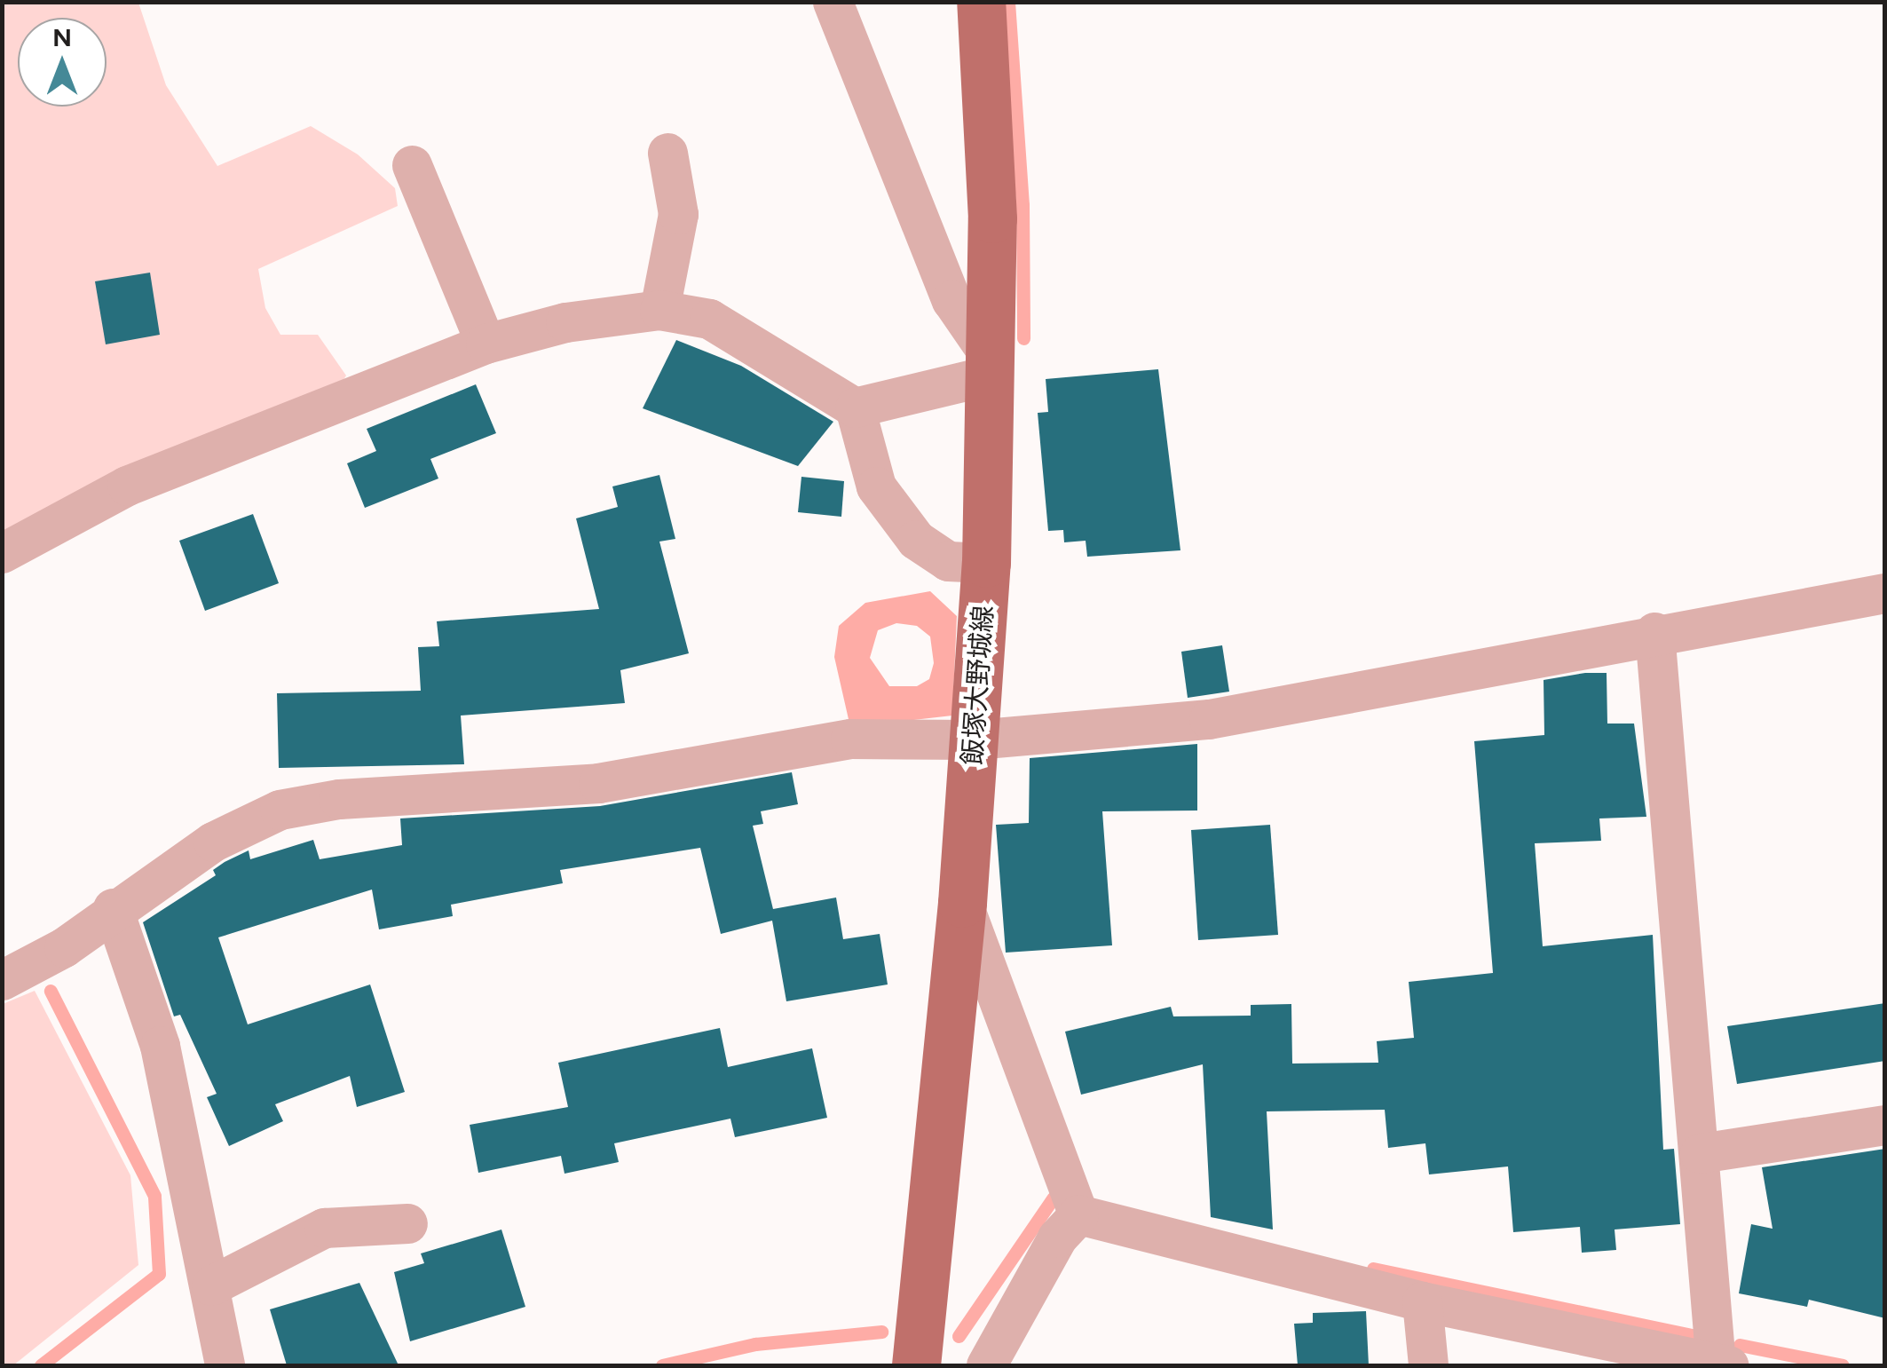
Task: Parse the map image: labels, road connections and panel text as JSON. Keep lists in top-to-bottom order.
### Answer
{
  "streets": {
    "main road": ["飯塚大野城線"]
  },
  "north": "top"
}
